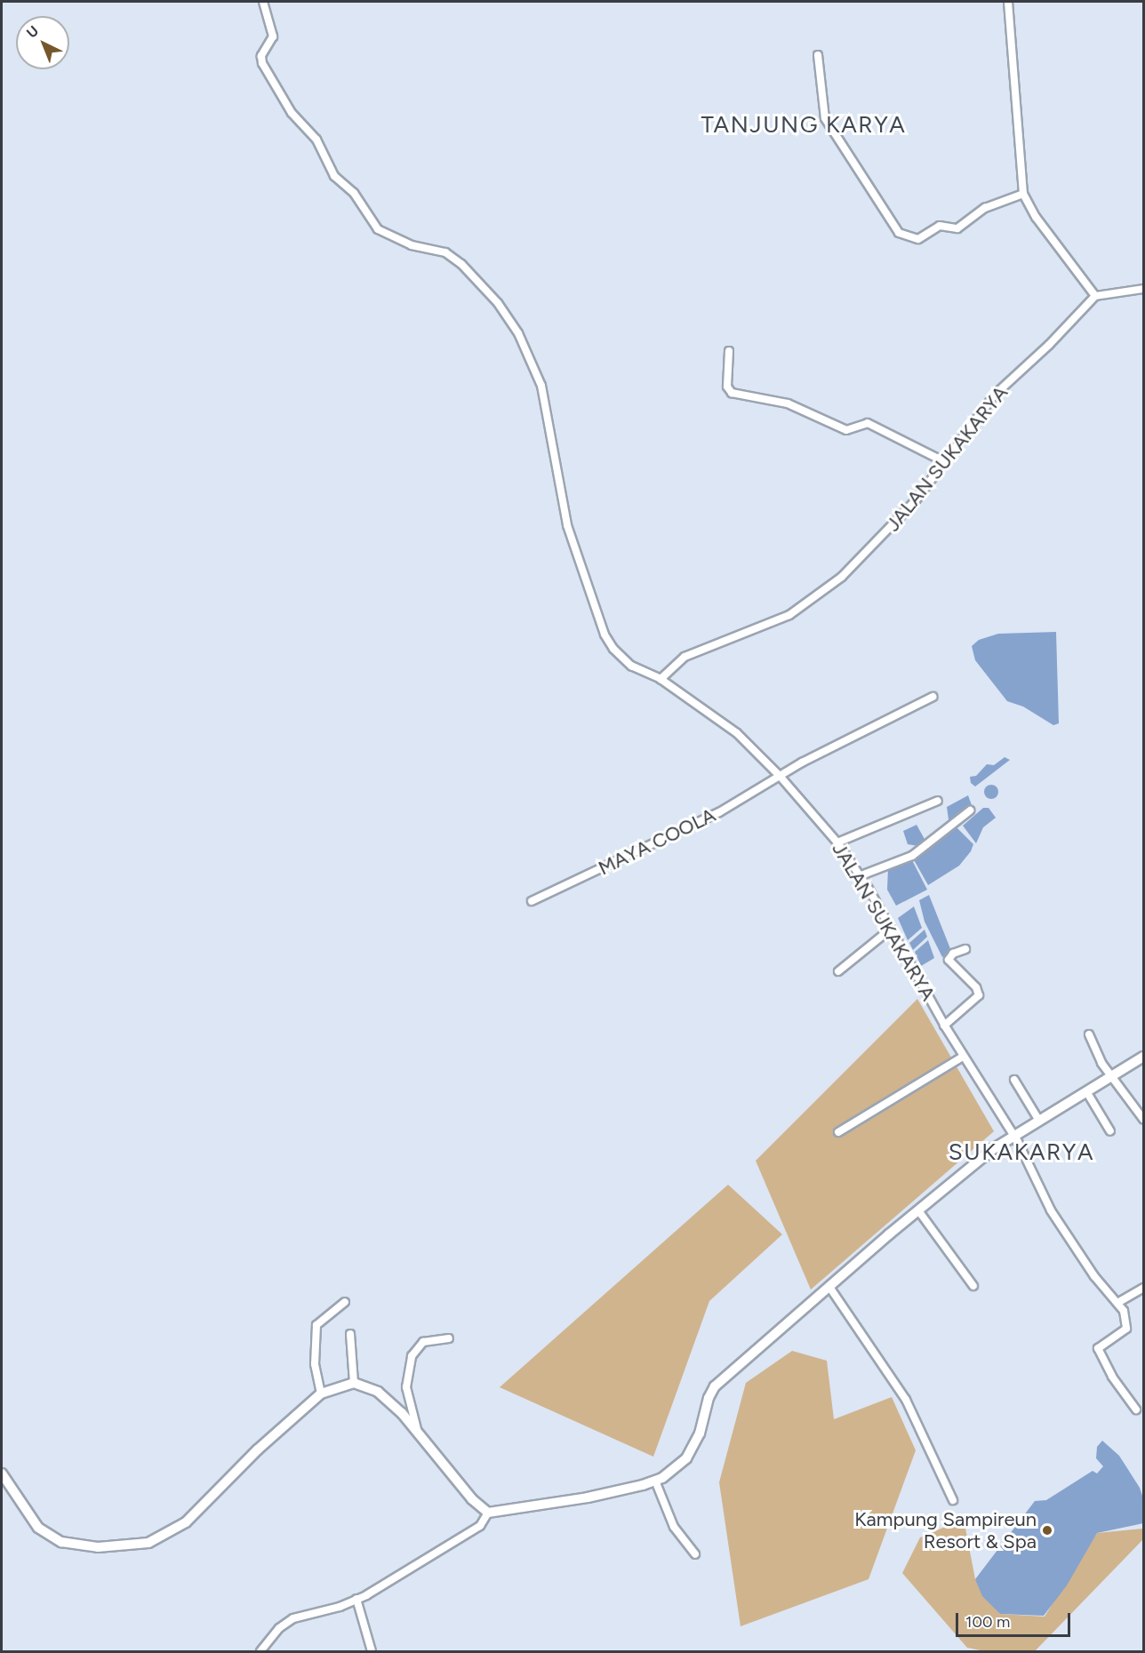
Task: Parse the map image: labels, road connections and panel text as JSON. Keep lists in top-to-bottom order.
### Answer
{
  "streets": {
    "street": ["JALAN SUKAKARYA", "MAYA COOLA"]
  },
  "crossings": [
    ["JALAN SUKAKARYA", "MAYA COOLA"]
  ],
  "districts": ["TANJUNG KARYA", "SUKAKARYA"],
  "places": ["Kampung Sampireun Resort & Spa"],
  "scale_bar": "100 m",
  "north": "top left"
}
